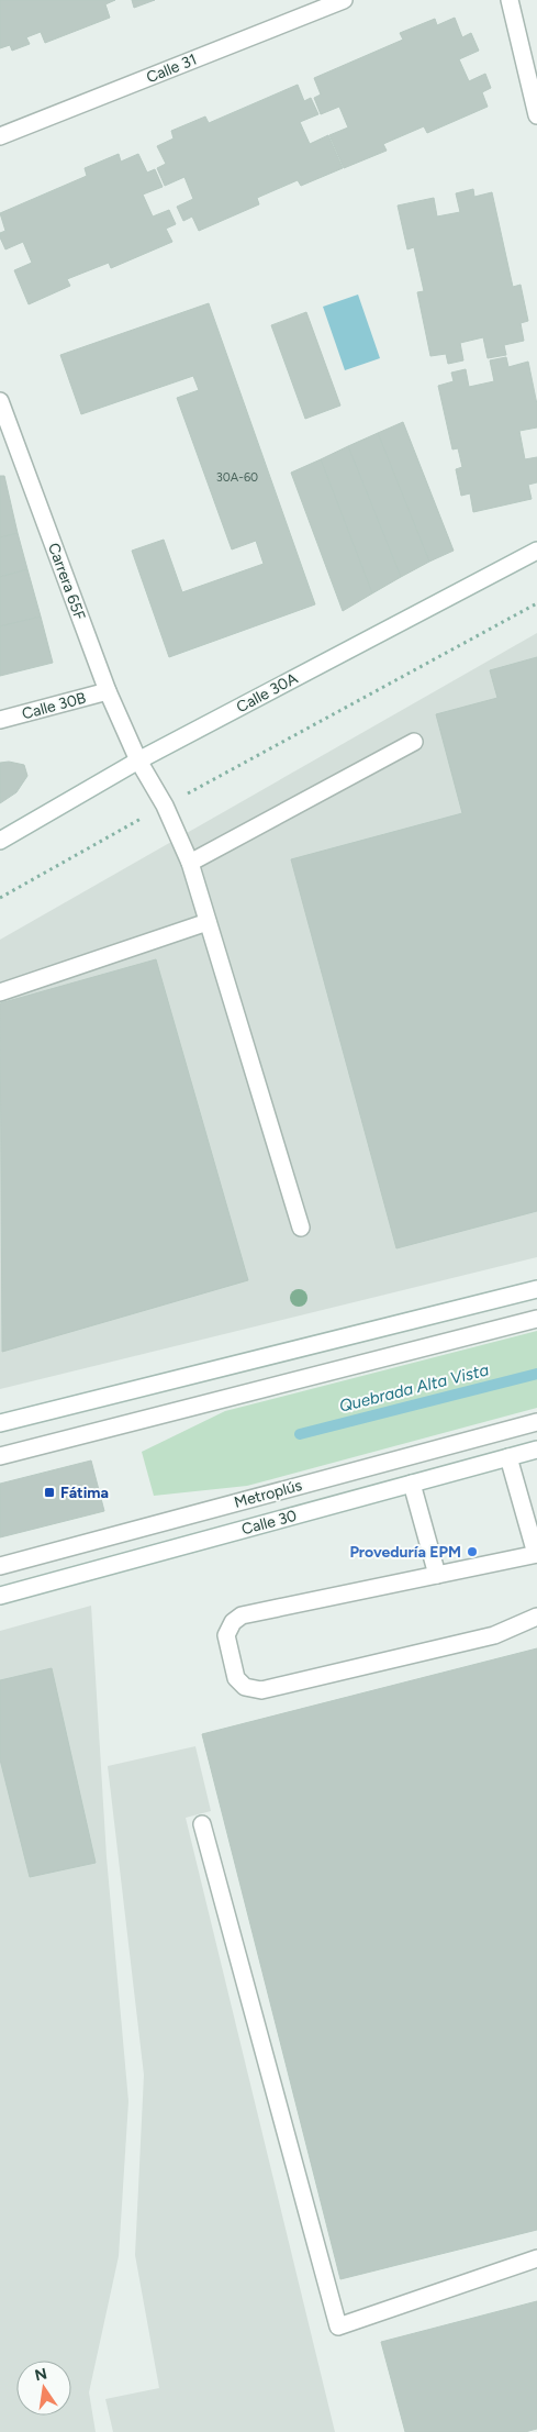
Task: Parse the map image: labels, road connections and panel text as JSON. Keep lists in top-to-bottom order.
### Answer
{
  "streets": {
    "street": [
      "Calle 31",
      "Carrera 65F",
      "Calle 30A",
      "Calle 30B",
      "Metroplús",
      "Calle 30"
    ]
  },
  "crossings": [
    ["Carrera 65F", "Calle 30A"],
    ["Carrera 65F", "Calle 30B"]
  ],
  "water": ["Quebrada Alta Vista"],
  "places": {
    "transit": ["Fátima"],
    "other": ["Proveduría EPM"]
  },
  "house_numbers": ["30A-60"],
  "north": "top"
}
